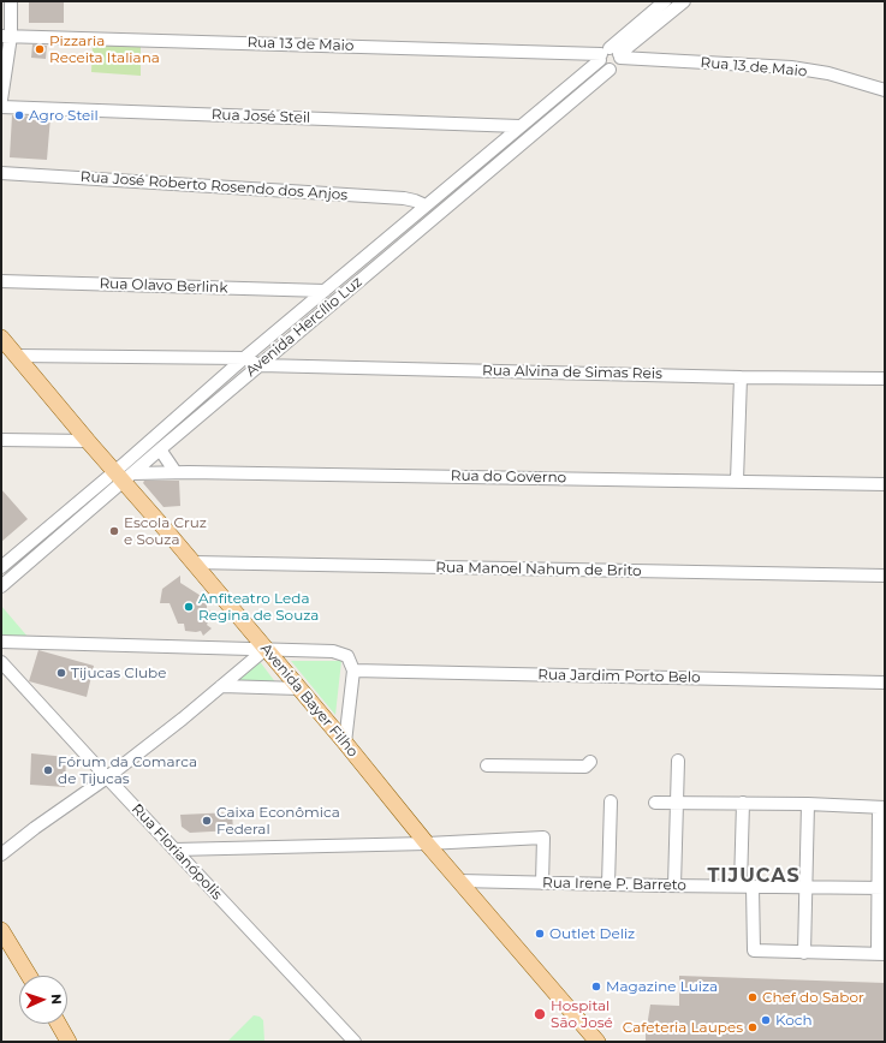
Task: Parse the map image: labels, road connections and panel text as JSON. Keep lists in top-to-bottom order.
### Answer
{
  "streets": {
    "main road": ["Avenida Bayer Filho"],
    "street": [
      "Rua 13 de Maio",
      "Rua José Steil",
      "Rua José Roberto Rosendo dos Anjos",
      "Rua Olavo Berlink",
      "Avenida Hercílio Luz",
      "Rua Alvina de Simas Reis",
      "Rua do Governo",
      "Rua Manoel Nahum de Brito",
      "Rua Jardim Porto Belo",
      "Rua Florianópolis",
      "Rua Irene P. Barreto"
    ]
  },
  "crossings": [
    ["Rua 13 de Maio", "Avenida Hercílio Luz"],
    ["Rua José Steil", "Avenida Hercílio Luz"],
    ["Rua José Roberto Rosendo dos Anjos", "Avenida Hercílio Luz"],
    ["Rua Olavo Berlink", "Avenida Hercílio Luz"],
    ["Avenida Hercílio Luz", "Rua Alvina de Simas Reis"],
    ["Avenida Hercílio Luz", "Rua do Governo"],
    ["Avenida Hercílio Luz", "Avenida Bayer Filho"],
    ["Rua do Governo", "Avenida Bayer Filho"],
    ["Rua Manoel Nahum de Brito", "Avenida Bayer Filho"],
    ["Avenida Bayer Filho", "Rua Irene P. Barreto"]
  ],
  "districts": ["TIJUCAS"],
  "places": [
    "Pizzaria Receita Italiana",
    "Agro Steil",
    "Escola Cruz e Souza",
    "Anfiteatro Leda Regina de Souza",
    "Tijucas Clube",
    "Fórum da Comarca de Tijucas",
    "Caixa Econômica Federal",
    "Outlet Deliz",
    "Magazine Luiza",
    "Chef do Sabor",
    "Hospital São José",
    "Koch",
    "Cafeteria Laupes"
  ],
  "north": "right"
}
